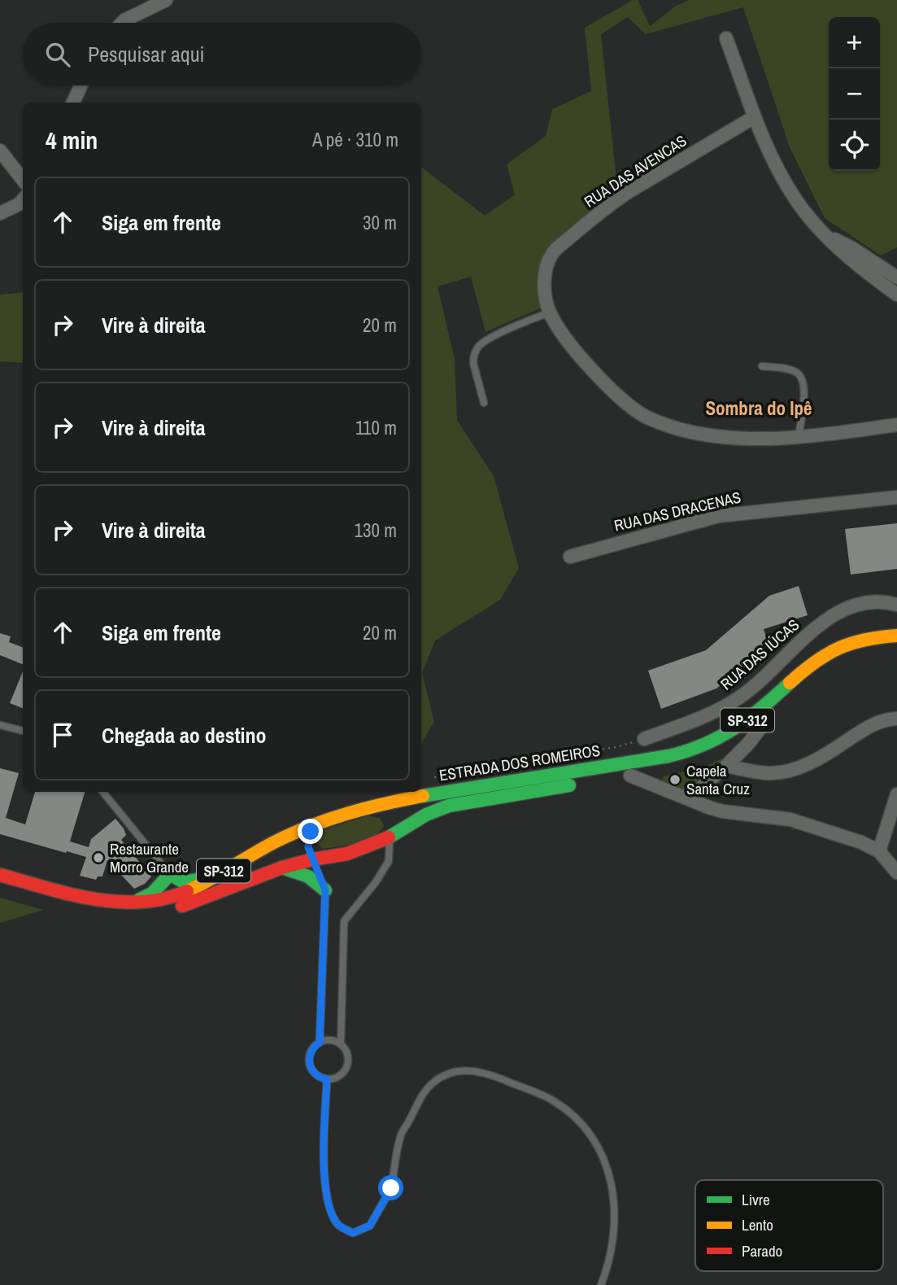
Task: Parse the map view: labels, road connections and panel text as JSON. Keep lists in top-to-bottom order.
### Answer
{
  "streets": {
    "main road": ["SP-312", "ESTRADA DOS ROMEIROS"],
    "street": ["RUA DAS AVENCAS", "RUA DAS DRACENAS", "RUA DAS IÚCAS"]
  },
  "districts": ["Sombra do Ipê"],
  "places": ["Capela Santa Cruz", "Restaurante Morro Grande"],
  "legend": ["Livre", "Lento", "Parado"],
  "page": {
    "map_buttons": ["+", "−"],
    "search": "Pesquisar aqui",
    "heading": ["4 min", "A pé · 310 m"],
    "list": [
      ["Siga em frente", "30 m"],
      ["Vire à direita", "20 m"],
      ["Vire à direita", "110 m"],
      ["Vire à direita", "130 m"],
      ["Siga em frente", "20 m"],
      "Chegada ao destino"
    ]
  }
}
